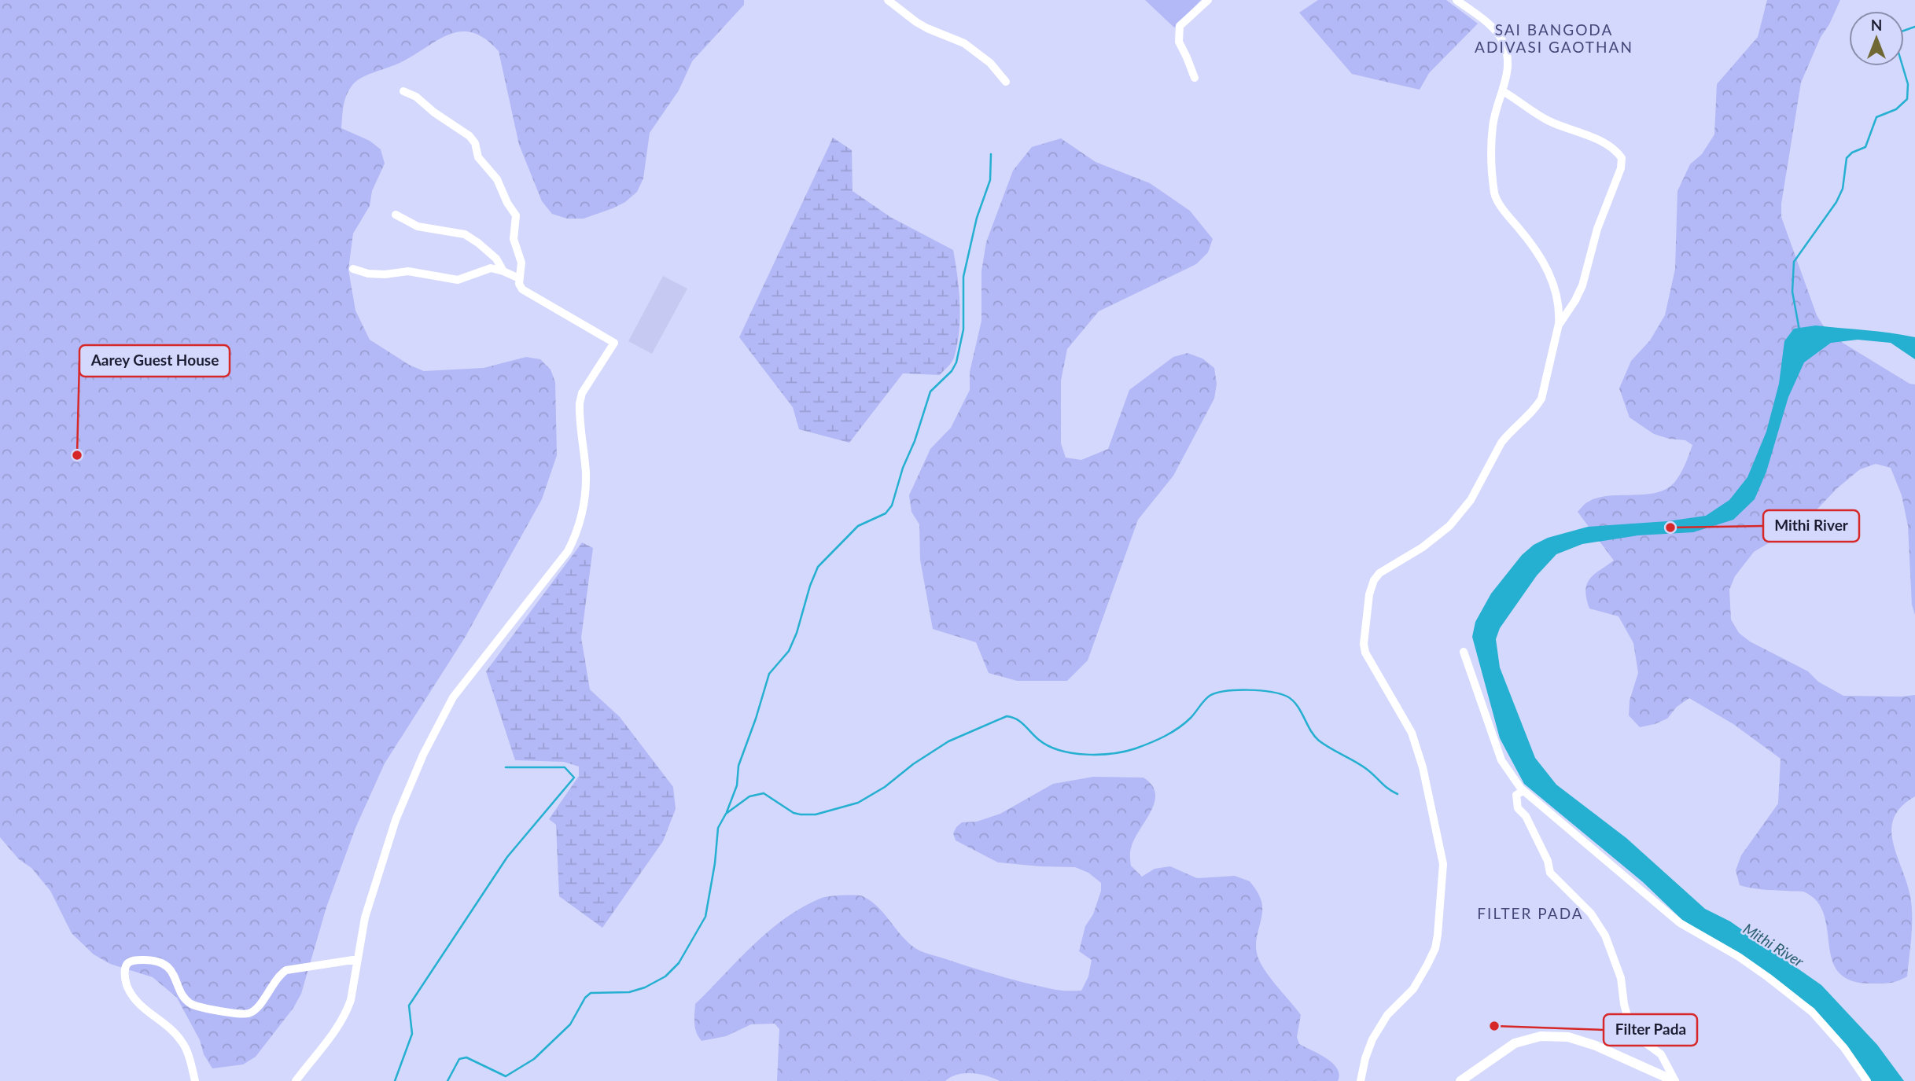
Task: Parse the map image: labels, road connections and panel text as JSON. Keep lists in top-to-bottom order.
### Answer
{
  "districts": ["SAI BANGODA ADIVASI GAOTHAN", "FILTER PADA"],
  "water": ["Mithi River"],
  "places": ["Aarey Guest House", "Mithi River", "Filter Pada"],
  "north": "top"
}
